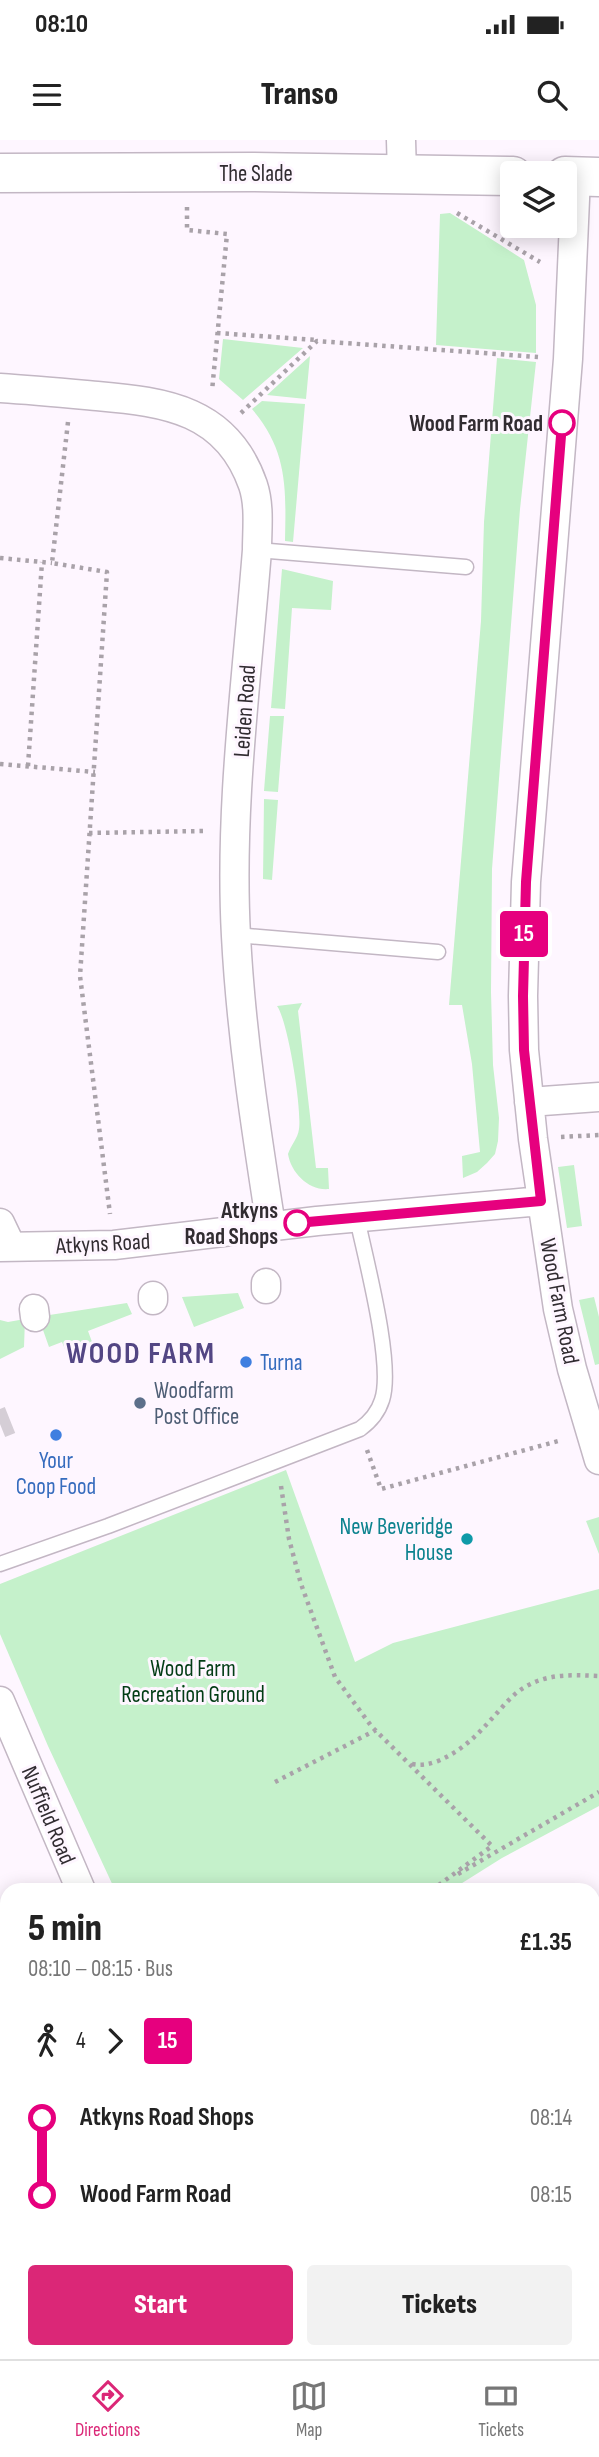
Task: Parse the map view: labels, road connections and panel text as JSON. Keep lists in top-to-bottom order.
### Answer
{
  "streets": {
    "main road": ["The Slade"],
    "street": [
      "Leiden Road",
      "Atkyns Road",
      "Wood Farm Road",
      "Nuffield Road"
    ]
  },
  "crossings": [
    ["Leiden Road", "Atkyns Road"],
    ["Atkyns Road", "Wood Farm Road"]
  ],
  "districts": ["WOOD FARM"],
  "parks": ["Wood Farm Recreation Ground"],
  "places": [
    "Wood Farm Road",
    "Atkyns Road Shops",
    "Turna",
    "Woodfarm Post Office",
    "Your Coop Food",
    "New Beveridge House"
  ],
  "lines": ["bus line 15"],
  "page": {
    "status": "08:10",
    "header": "Transo",
    "on_map": "15",
    "heading": ["5 min", "08:10 – 08:15 · Bus", "£1.35"],
    "legs": ["4", "15"],
    "list": [
      {
        "name": "Atkyns Road Shops",
        "value": "08:14"
      },
      {
        "name": "Wood Farm Road",
        "value": "08:15"
      }
    ],
    "buttons": ["Start", "Tickets"],
    "tabs": ["Directions", "Map", "Tickets"]
  }
}
